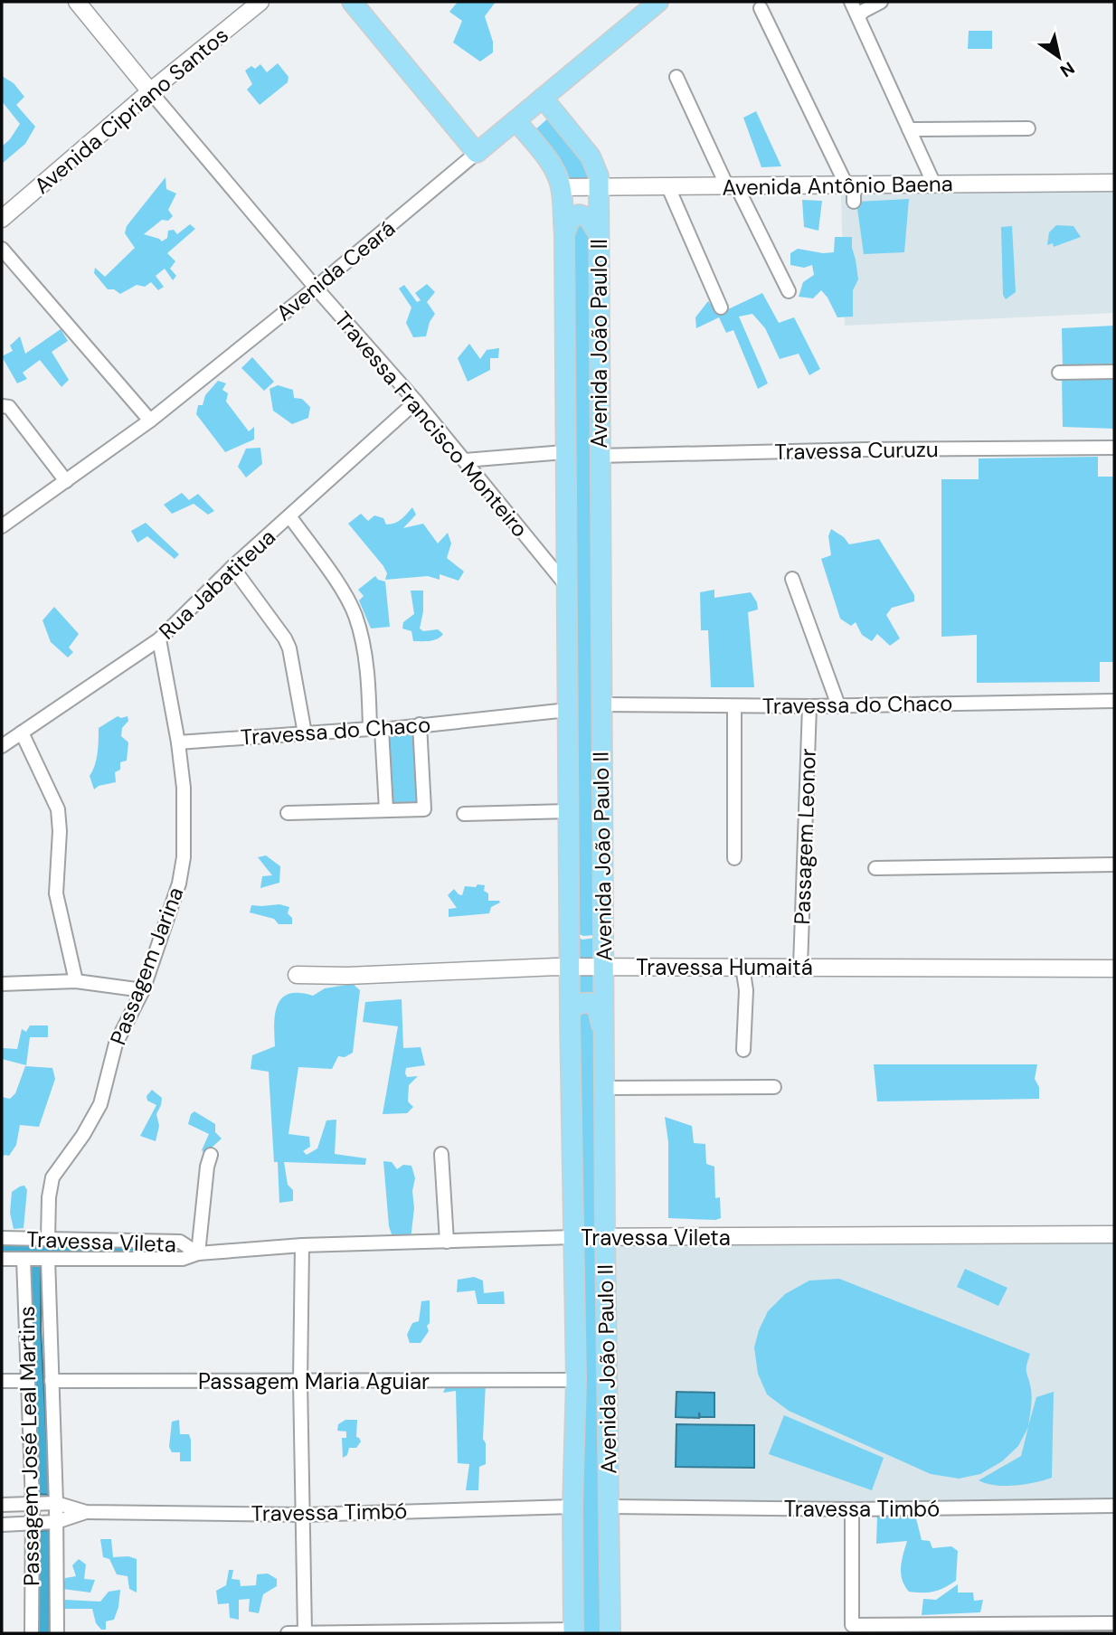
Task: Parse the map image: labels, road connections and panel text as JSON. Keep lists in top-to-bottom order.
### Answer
{
  "streets": {
    "main road": ["Avenida Ceará", "Avenida João Paulo II"],
    "street": [
      "Avenida Cipriano Santos",
      "Avenida Antônio Baena",
      "Travessa Francisco Monteiro",
      "Travessa Curuzu",
      "Rua Jabatiteua",
      "Travessa do Chaco",
      "Passagem Leonor",
      "Passagem Jarina",
      "Travessa Humaitá",
      "Travessa Vileta",
      "Passagem Maria Aguiar",
      "Passagem José Leal Martins",
      "Travessa Timbó"
    ]
  },
  "crossings": [
    ["Avenida Cipriano Santos", "Travessa Francisco Monteiro"],
    ["Avenida Antônio Baena", "Avenida João Paulo II"],
    ["Avenida Ceará", "Avenida João Paulo II"],
    ["Avenida Ceará", "Travessa Francisco Monteiro"],
    ["Avenida João Paulo II", "Travessa Francisco Monteiro"],
    ["Avenida João Paulo II", "Travessa Curuzu"],
    ["Avenida João Paulo II", "Travessa do Chaco"],
    ["Avenida João Paulo II", "Travessa Humaitá"],
    ["Avenida João Paulo II", "Travessa Vileta"],
    ["Avenida João Paulo II", "Passagem Maria Aguiar"],
    ["Avenida João Paulo II", "Travessa Timbó"],
    ["Travessa Francisco Monteiro", "Rua Jabatiteua"],
    ["Rua Jabatiteua", "Passagem Jarina"],
    ["Travessa do Chaco", "Passagem Leonor"],
    ["Travessa do Chaco", "Passagem Jarina"],
    ["Passagem Leonor", "Travessa Humaitá"],
    ["Passagem Jarina", "Travessa Vileta"],
    ["Travessa Vileta", "Passagem José Leal Martins"],
    ["Passagem Maria Aguiar", "Passagem José Leal Martins"],
    ["Passagem José Leal Martins", "Travessa Timbó"]
  ],
  "north": "bottom right"
}
